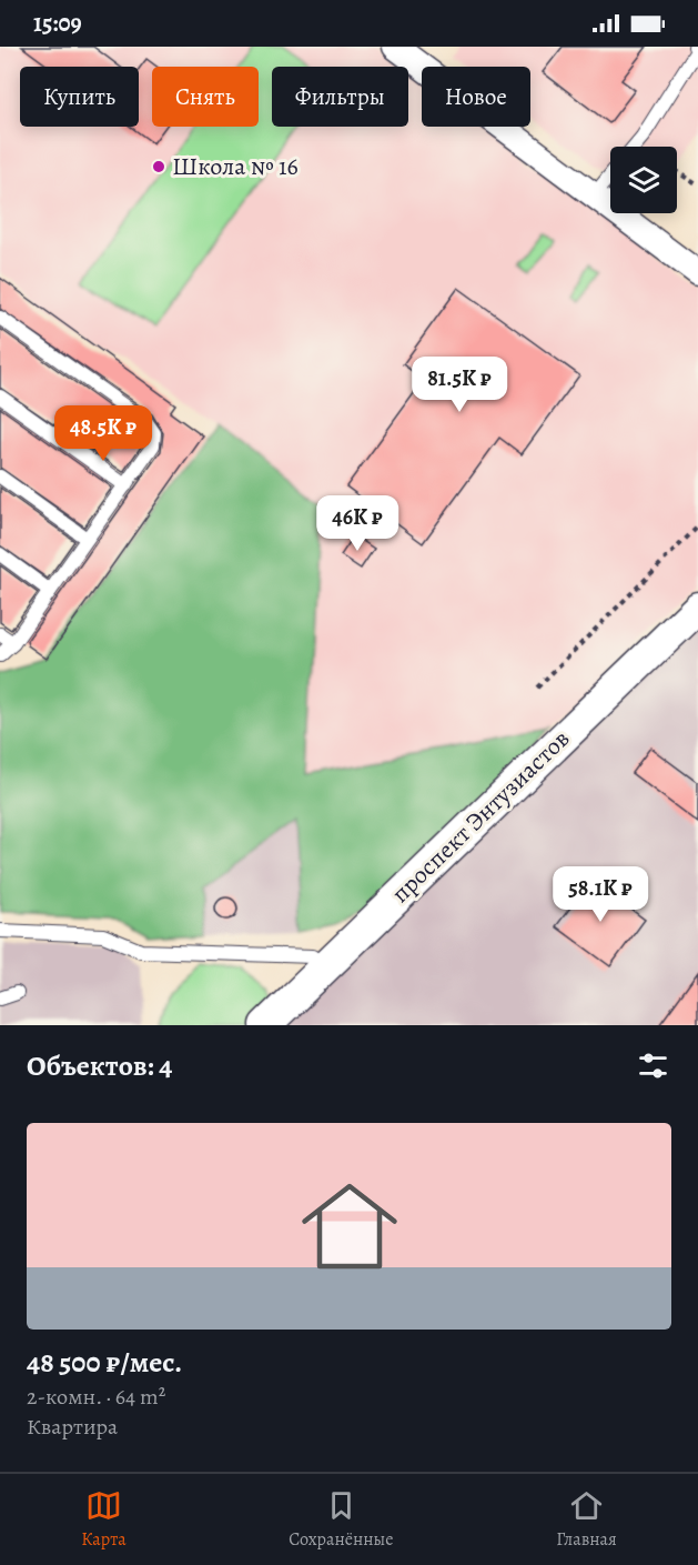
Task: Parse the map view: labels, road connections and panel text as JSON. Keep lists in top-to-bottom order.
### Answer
{
  "streets": {
    "street": ["проспект Энтузиастов"]
  },
  "places": ["Школа № 16"],
  "page": {
    "status": "15:09",
    "chip": [
      "Купить",
      "Снять",
      "Фильтры",
      "Новое"
    ],
    "price": [
      "81.5K ₽",
      "48.5K ₽",
      "46K ₽",
      "58.1K ₽"
    ],
    "heading": "Объектов: 4",
    "list": [
      {
        "name": "48 500 ₽/мес.",
        "note": "2-комн. · 64 m² · Квартира"
      }
    ],
    "tabs": ["Карта", "Сохранённые", "Главная"]
  }
}
